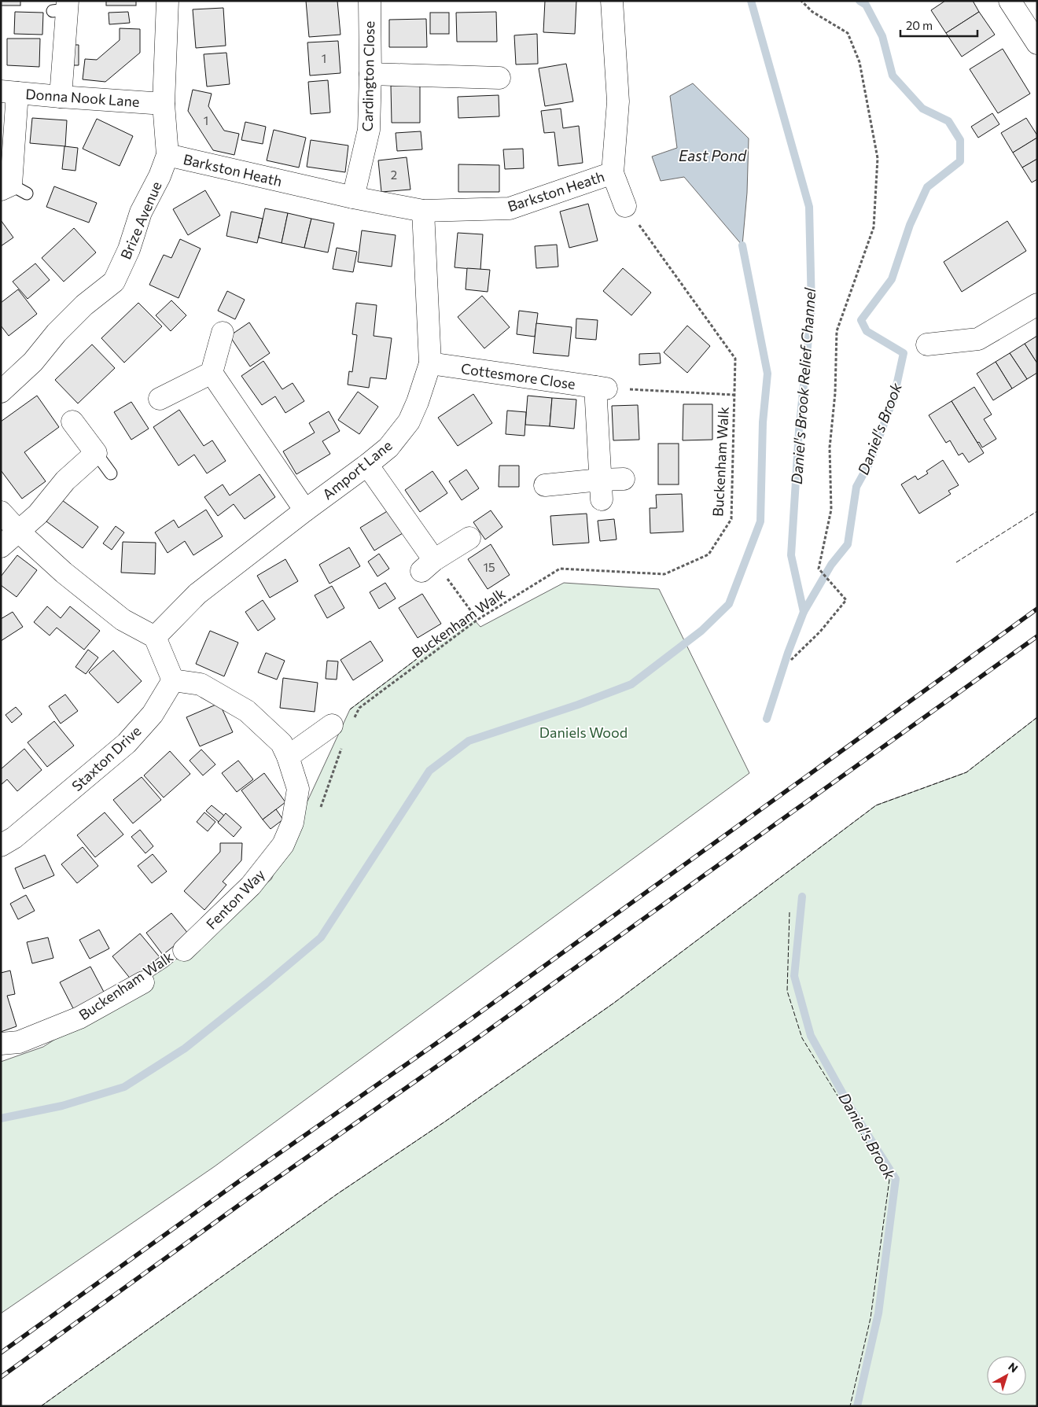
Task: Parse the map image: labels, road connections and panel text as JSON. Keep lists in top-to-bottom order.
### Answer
{
  "streets": {
    "street": [
      "Cardington Close",
      "Donna Nook Lane",
      "Barkston Heath",
      "Brize Avenue",
      "Cottesmore Close",
      "Amport Lane",
      "Staxton Drive",
      "Fenton Way"
    ],
    "path": ["Buckenham Walk"]
  },
  "crossings": [
    ["Cardington Close", "Barkston Heath"],
    ["Donna Nook Lane", "Brize Avenue"],
    ["Barkston Heath", "Brize Avenue"],
    ["Barkston Heath", "Amport Lane"],
    ["Cottesmore Close", "Amport Lane"],
    ["Staxton Drive", "Fenton Way"]
  ],
  "water": ["East Pond", "Daniel's Brook Relief Channel", "Daniel's Brook"],
  "parks": ["Daniels Wood"],
  "house_numbers": [
    "1",
    "1",
    "2",
    "15"
  ],
  "scale_bar": "20 m",
  "north": "top right"
}
